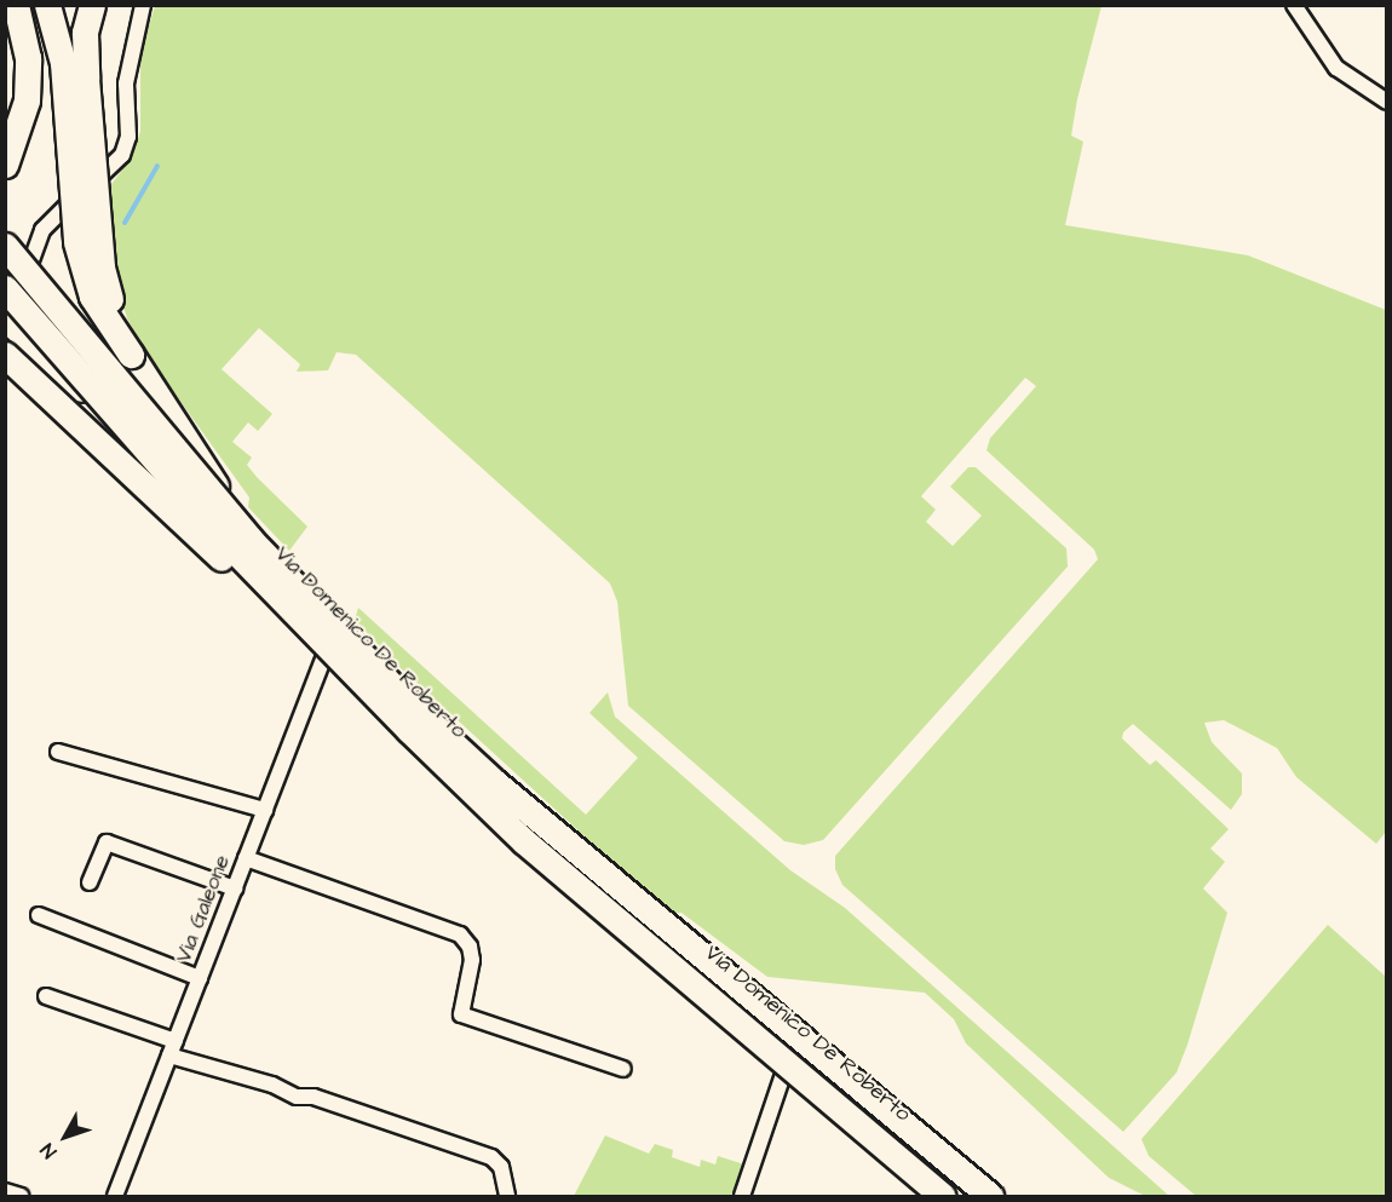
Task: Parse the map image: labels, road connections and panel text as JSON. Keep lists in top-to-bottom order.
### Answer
{
  "streets": {
    "street": ["Via Domenico De Roberto", "Via Galeone"]
  },
  "crossings": [
    ["Via Domenico De Roberto", "Via Galeone"]
  ],
  "north": "bottom left"
}
